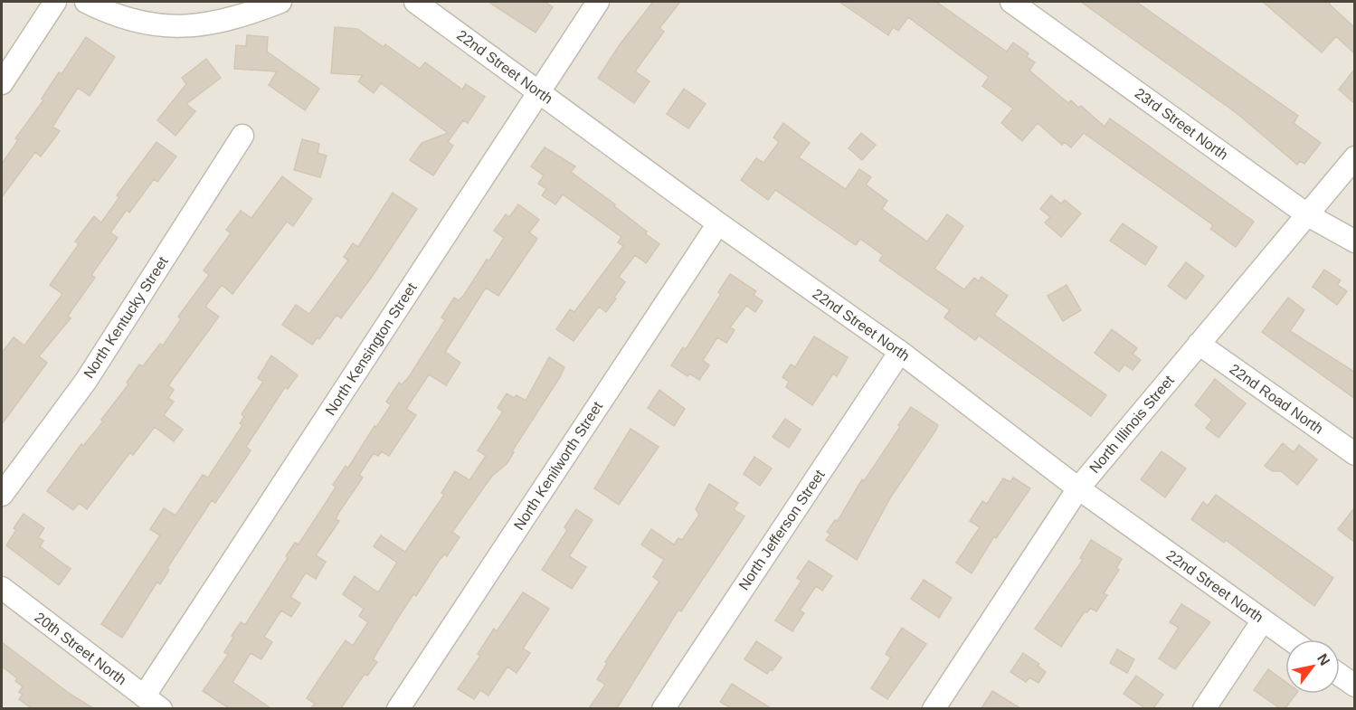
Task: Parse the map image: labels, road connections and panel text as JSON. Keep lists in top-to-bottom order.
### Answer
{
  "streets": {
    "street": [
      "22nd Street North",
      "23rd Street North",
      "North Kentucky Street",
      "North Kensington Street",
      "22nd Road North",
      "North Illinois Street",
      "North Kenilworth Street",
      "North Jefferson Street",
      "20th Street North"
    ]
  },
  "crossings": [
    ["22nd Street North", "North Kensington Street"],
    ["22nd Street North", "North Illinois Street"],
    ["22nd Street North", "North Kenilworth Street"],
    ["22nd Street North", "North Jefferson Street"],
    ["23rd Street North", "North Illinois Street"],
    ["North Kensington Street", "20th Street North"],
    ["22nd Road North", "North Illinois Street"]
  ],
  "north": "top right"
}
